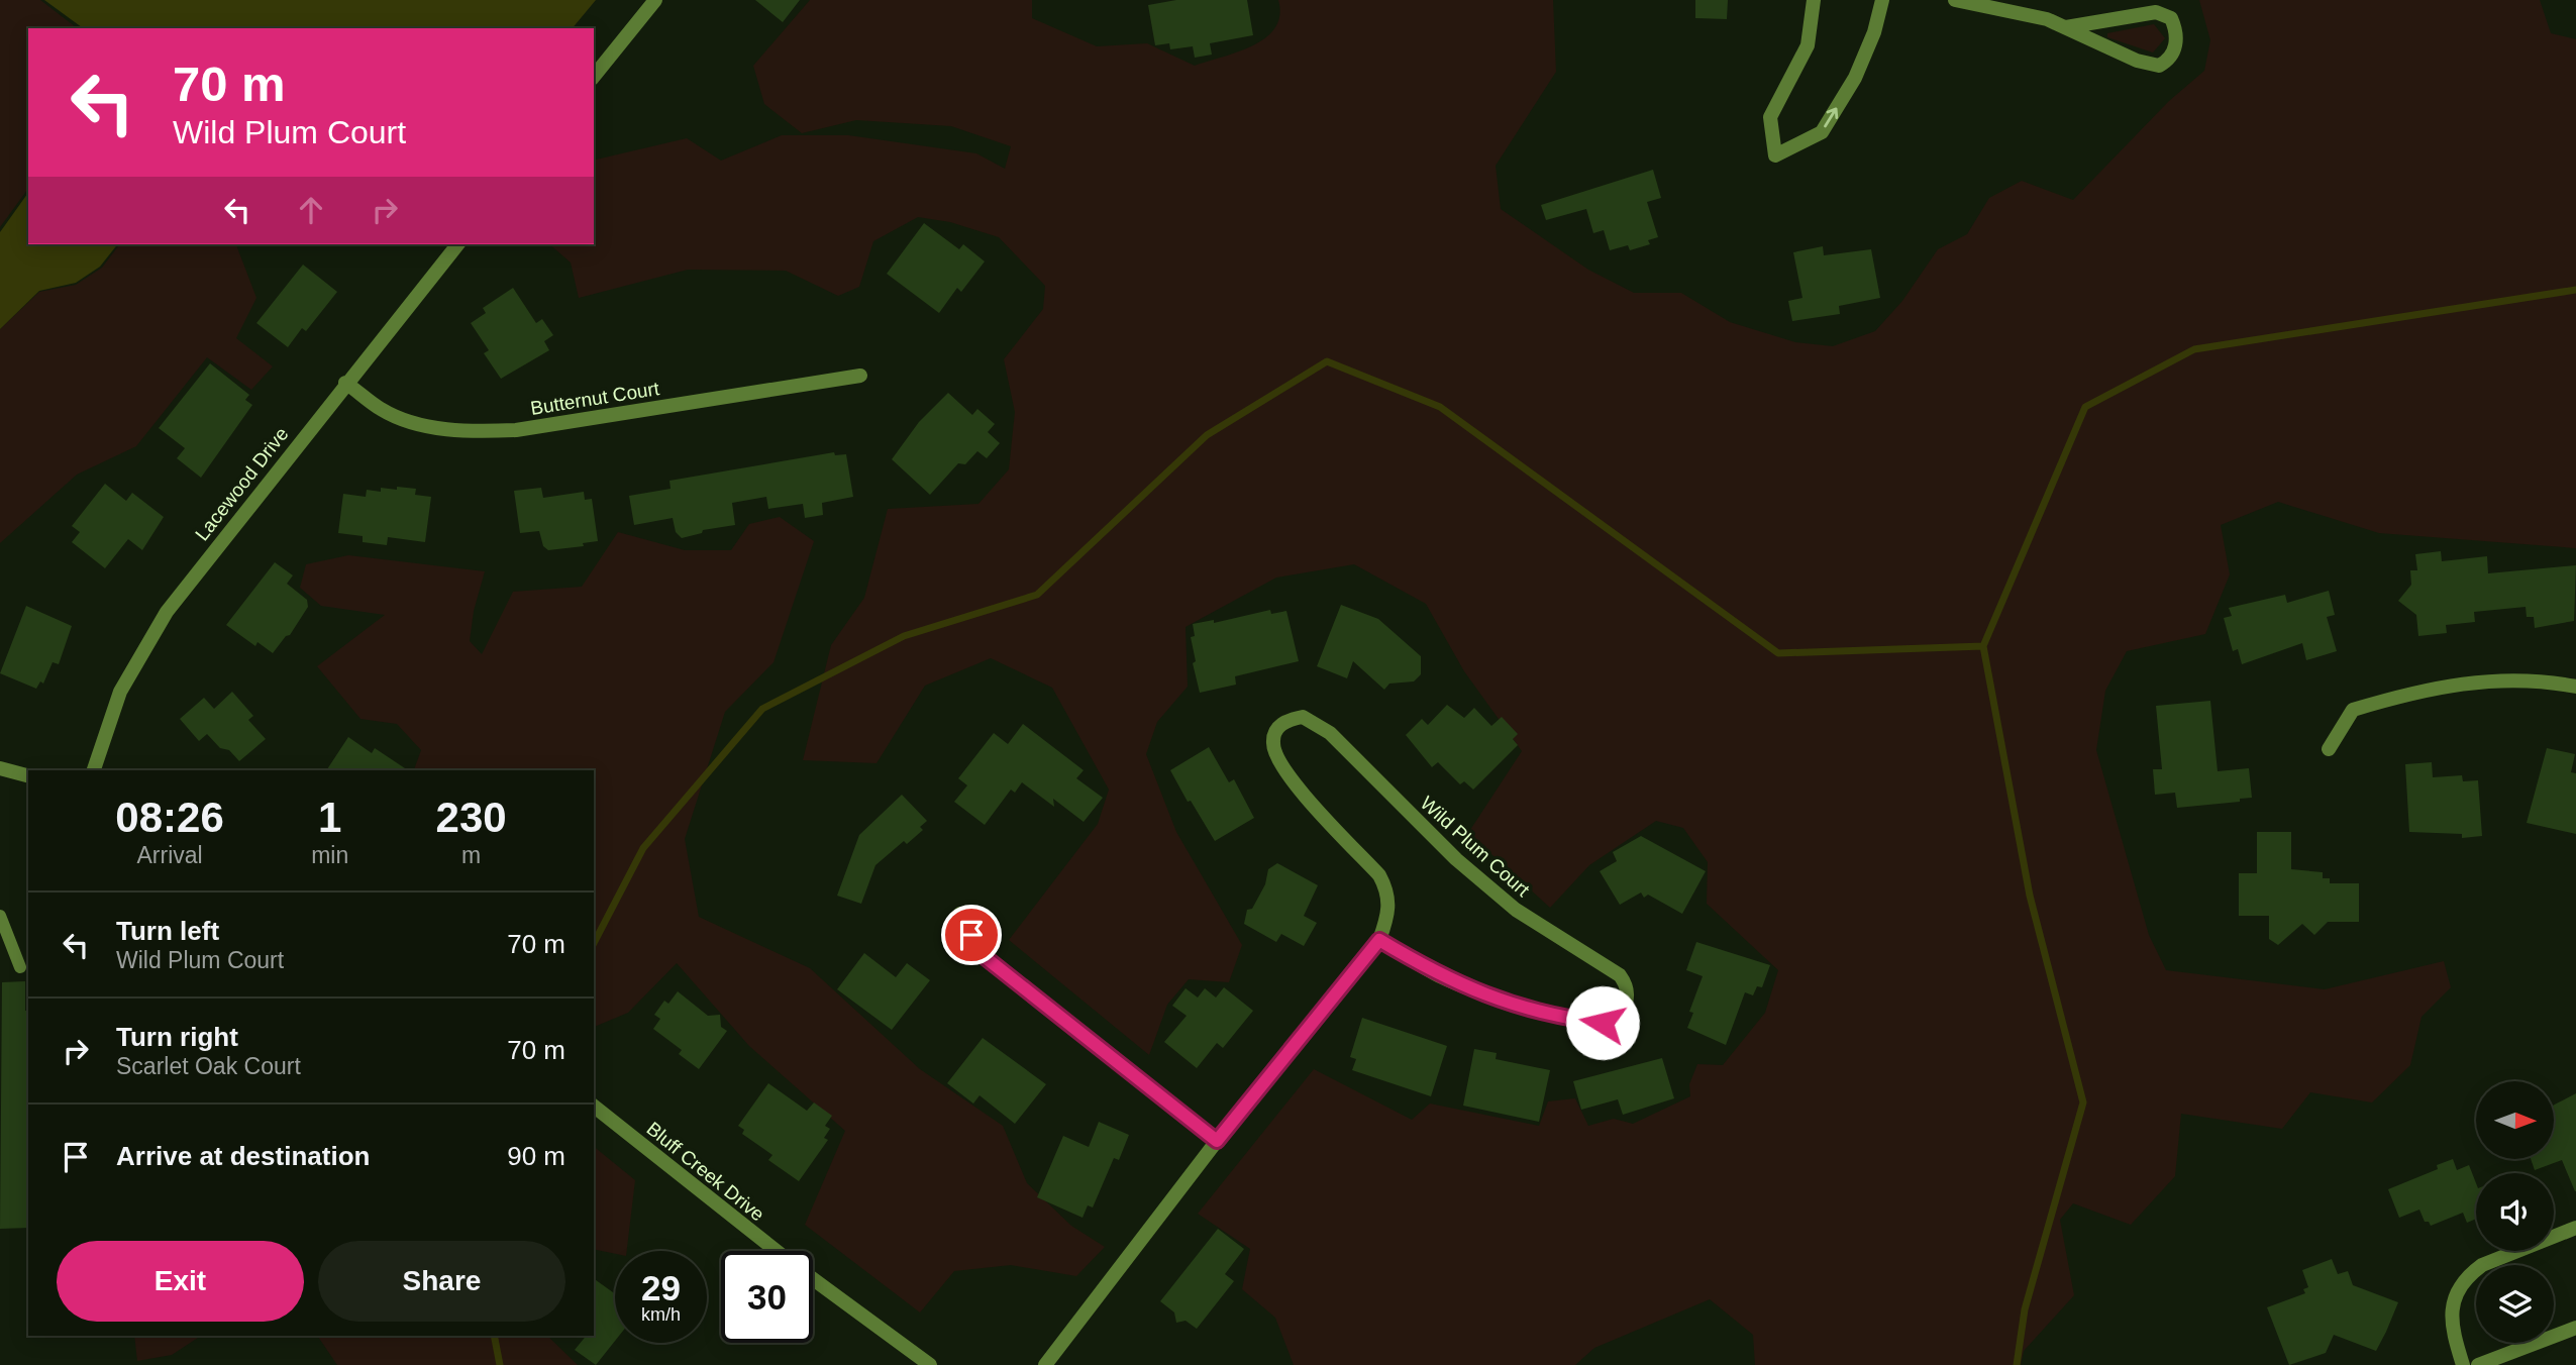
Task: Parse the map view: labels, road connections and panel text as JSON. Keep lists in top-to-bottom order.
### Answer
{
  "streets": {
    "street": [
      "Butternut Court",
      "Lacewood Drive",
      "Wild Plum Court",
      "Bluff Creek Drive"
    ]
  },
  "crossings": [
    ["Butternut Court", "Lacewood Drive"]
  ],
  "north": "right",
  "page": {
    "turn": ["70 m", "Wild Plum Court"],
    "eta": [
      "08:26",
      "Arrival",
      "1",
      "min",
      "230",
      "m"
    ],
    "list": [
      {
        "name": "Turn left",
        "note": "Wild Plum Court",
        "value": "70 m"
      },
      {
        "name": "Turn right",
        "note": "Scarlet Oak Court",
        "value": "70 m"
      },
      {
        "name": "Arrive at destination",
        "value": "90 m"
      }
    ],
    "buttons": ["Exit", "Share"],
    "speed": "29 km/h",
    "limit": "30"
  }
}
